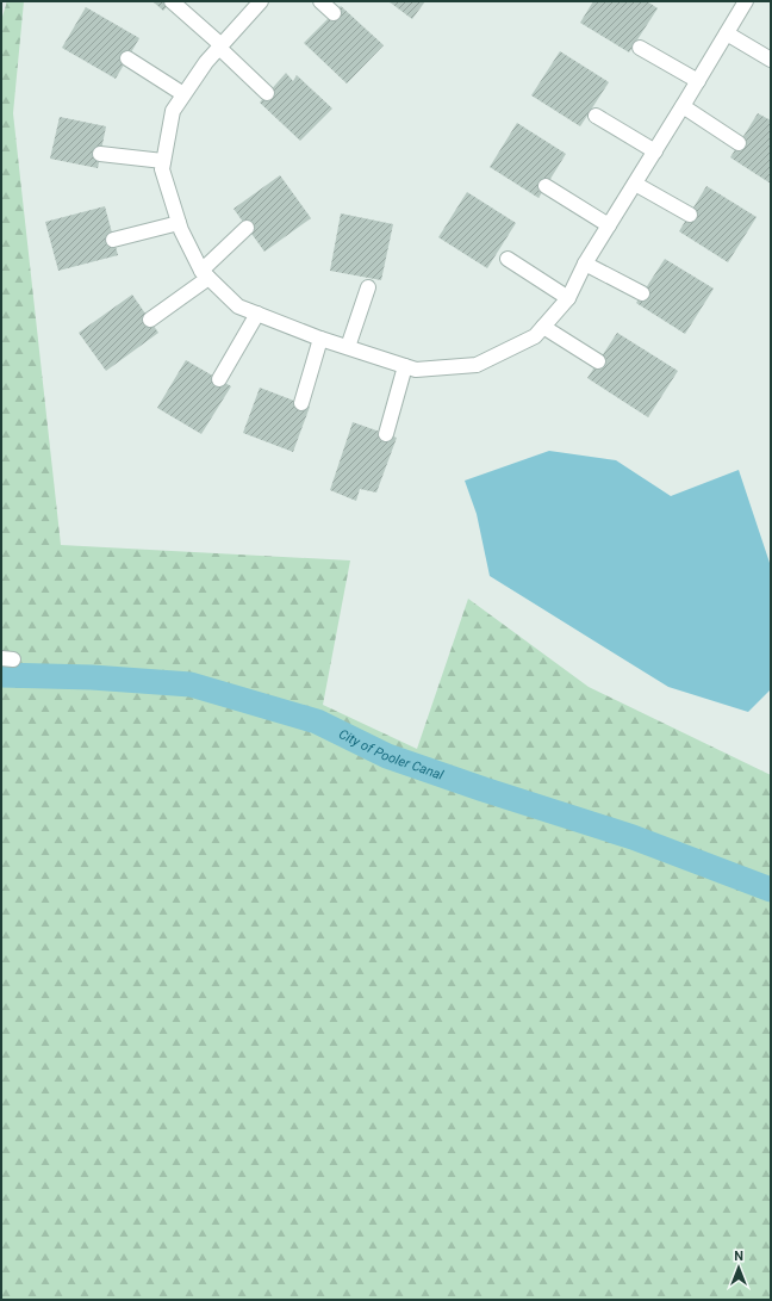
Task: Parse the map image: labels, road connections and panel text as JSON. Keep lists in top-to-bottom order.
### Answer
{
  "water": ["City of Pooler Canal"],
  "north": "top"
}
